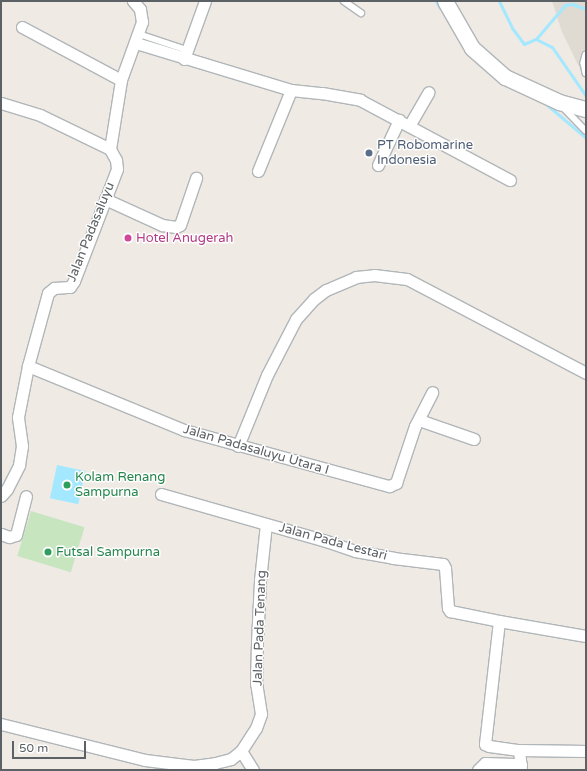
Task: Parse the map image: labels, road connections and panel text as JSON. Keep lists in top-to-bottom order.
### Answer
{
  "streets": {
    "street": [
      "Jalan Padasaluyu",
      "Jalan Padasaluyu Utara I",
      "Jalan Pada Lestari",
      "Jalan Pada Tenang"
    ]
  },
  "crossings": [
    ["Jalan Padasaluyu", "Jalan Padasaluyu Utara I"],
    ["Jalan Pada Lestari", "Jalan Pada Tenang"]
  ],
  "places": [
    "PT Robomarine Indonesia",
    "Hotel Anugerah",
    "Kolam Renang Sampurna",
    "Futsal Sampurna"
  ],
  "scale_bar": "50 m"
}
